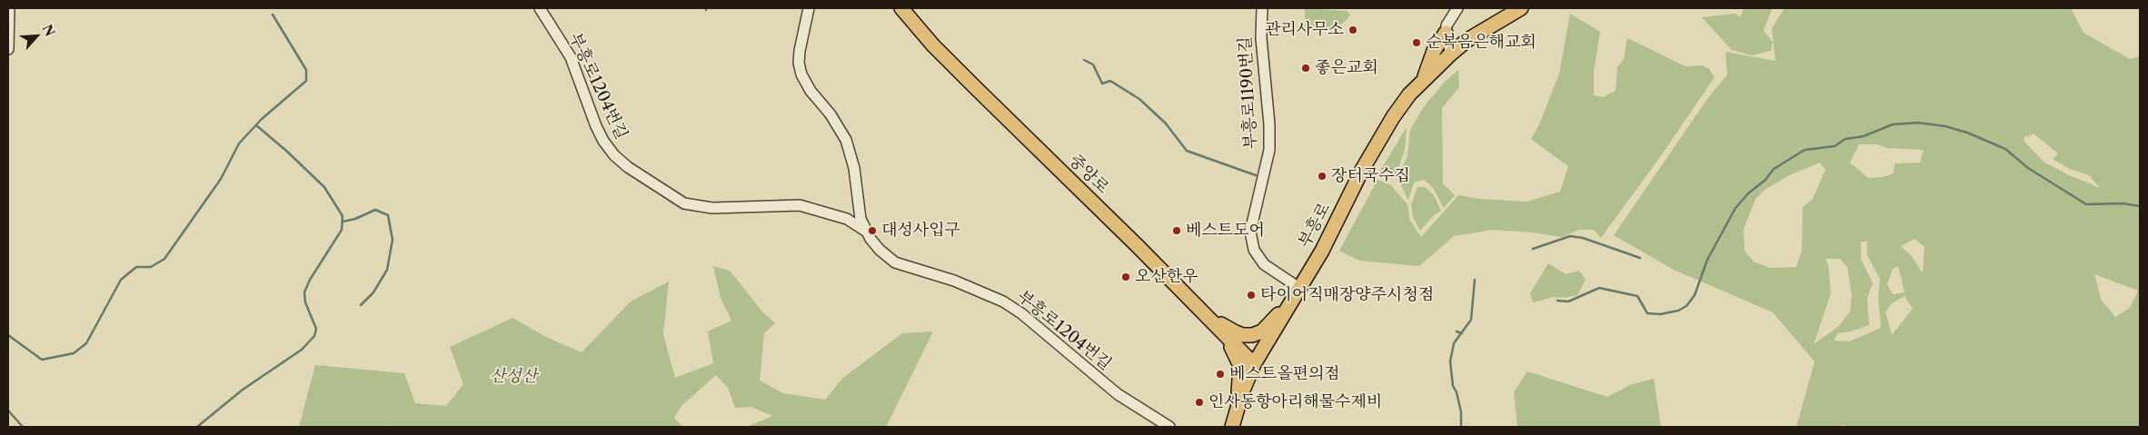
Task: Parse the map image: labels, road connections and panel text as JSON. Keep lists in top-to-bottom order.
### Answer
{
  "streets": {
    "main road": ["중앙로", "부흥로"],
    "street": ["부흥로1204번길", "부흥로1190번길"]
  },
  "crossings": [
    ["부흥로1190번길", "부흥로"],
    ["중앙로", "부흥로"]
  ],
  "parks": ["산성산"],
  "places": [
    "관리사무소",
    "순복음은해교회",
    "좋은교회",
    "장터국수집",
    "대성사입구",
    "베스트도어",
    "오산한우",
    "타이어직매장양주시청점",
    "베스트올편의점",
    "인사동항아리해물수제비"
  ],
  "north": "top right"
}
